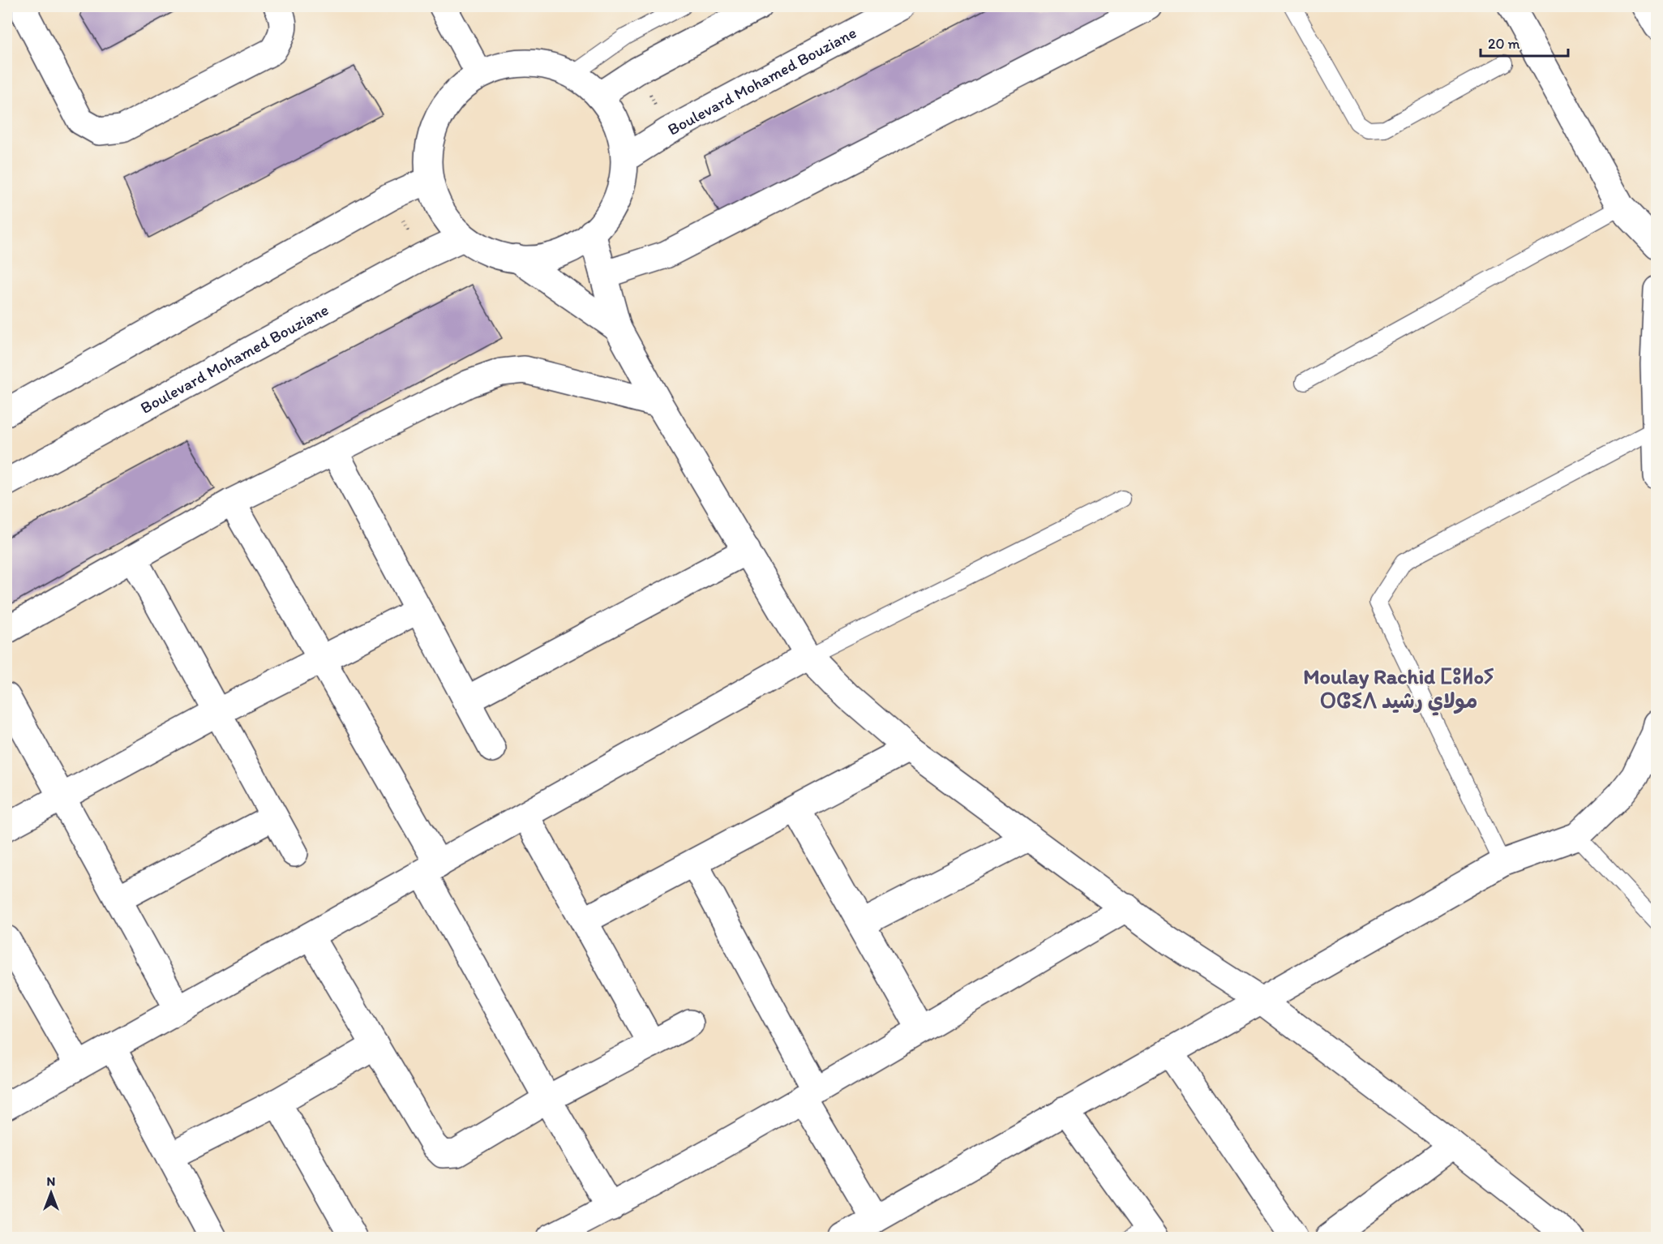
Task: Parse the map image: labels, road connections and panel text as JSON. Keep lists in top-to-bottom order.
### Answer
{
  "streets": {
    "street": ["Boulevard Mohamed Bouziane"]
  },
  "districts": ["Moulay Rachid ⵎⵓⵍⴰⵢ ⵔⵛⵉⴷ مولاي رشيد"],
  "scale_bar": "20 m",
  "north": "top"
}
